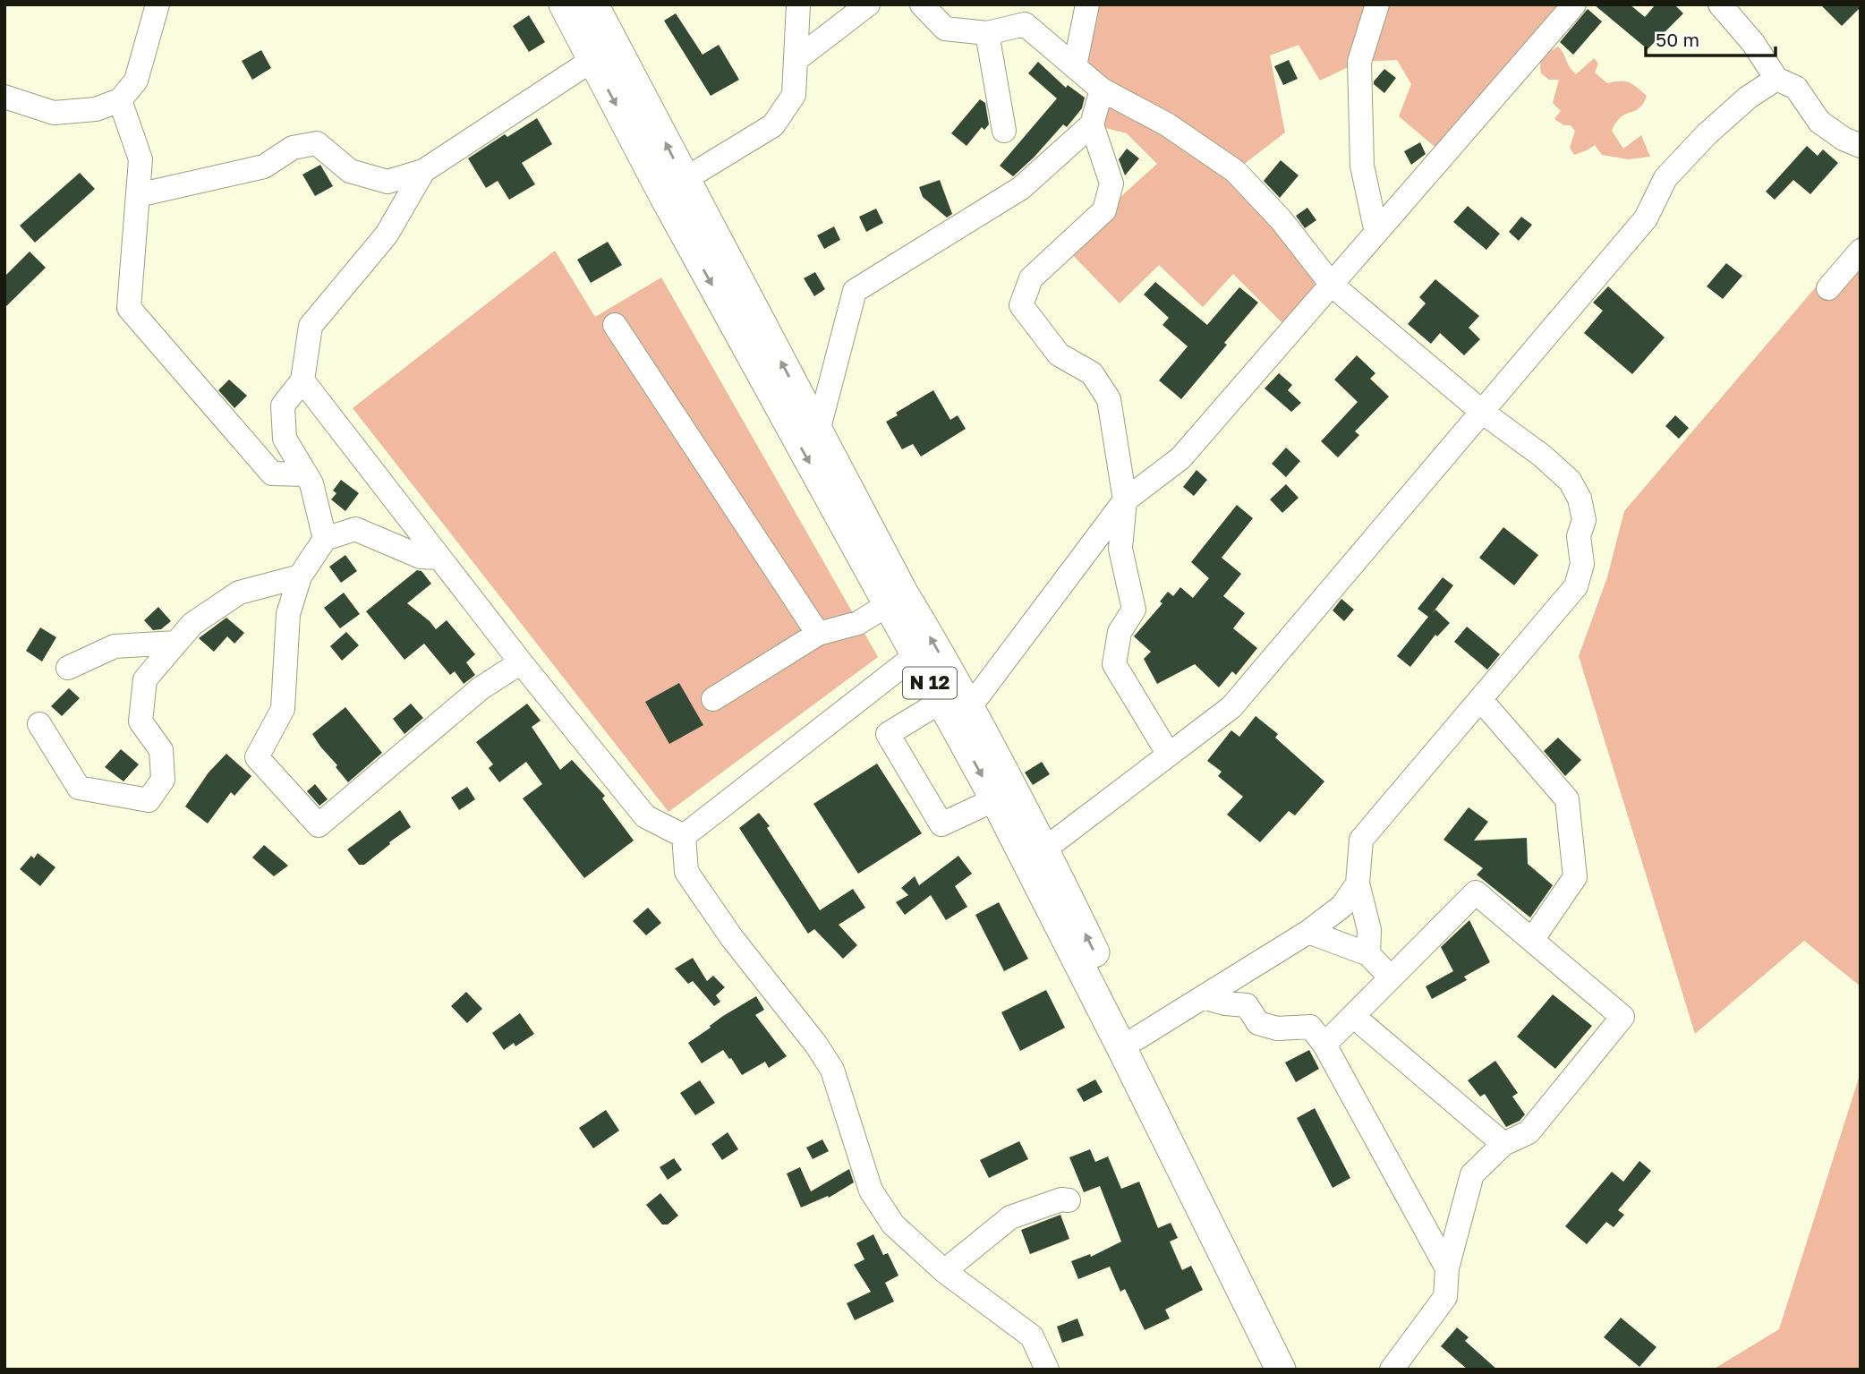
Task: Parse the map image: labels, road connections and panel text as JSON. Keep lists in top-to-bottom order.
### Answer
{
  "streets": {
    "main road": ["N 12"]
  },
  "scale_bar": "50 m"
}
